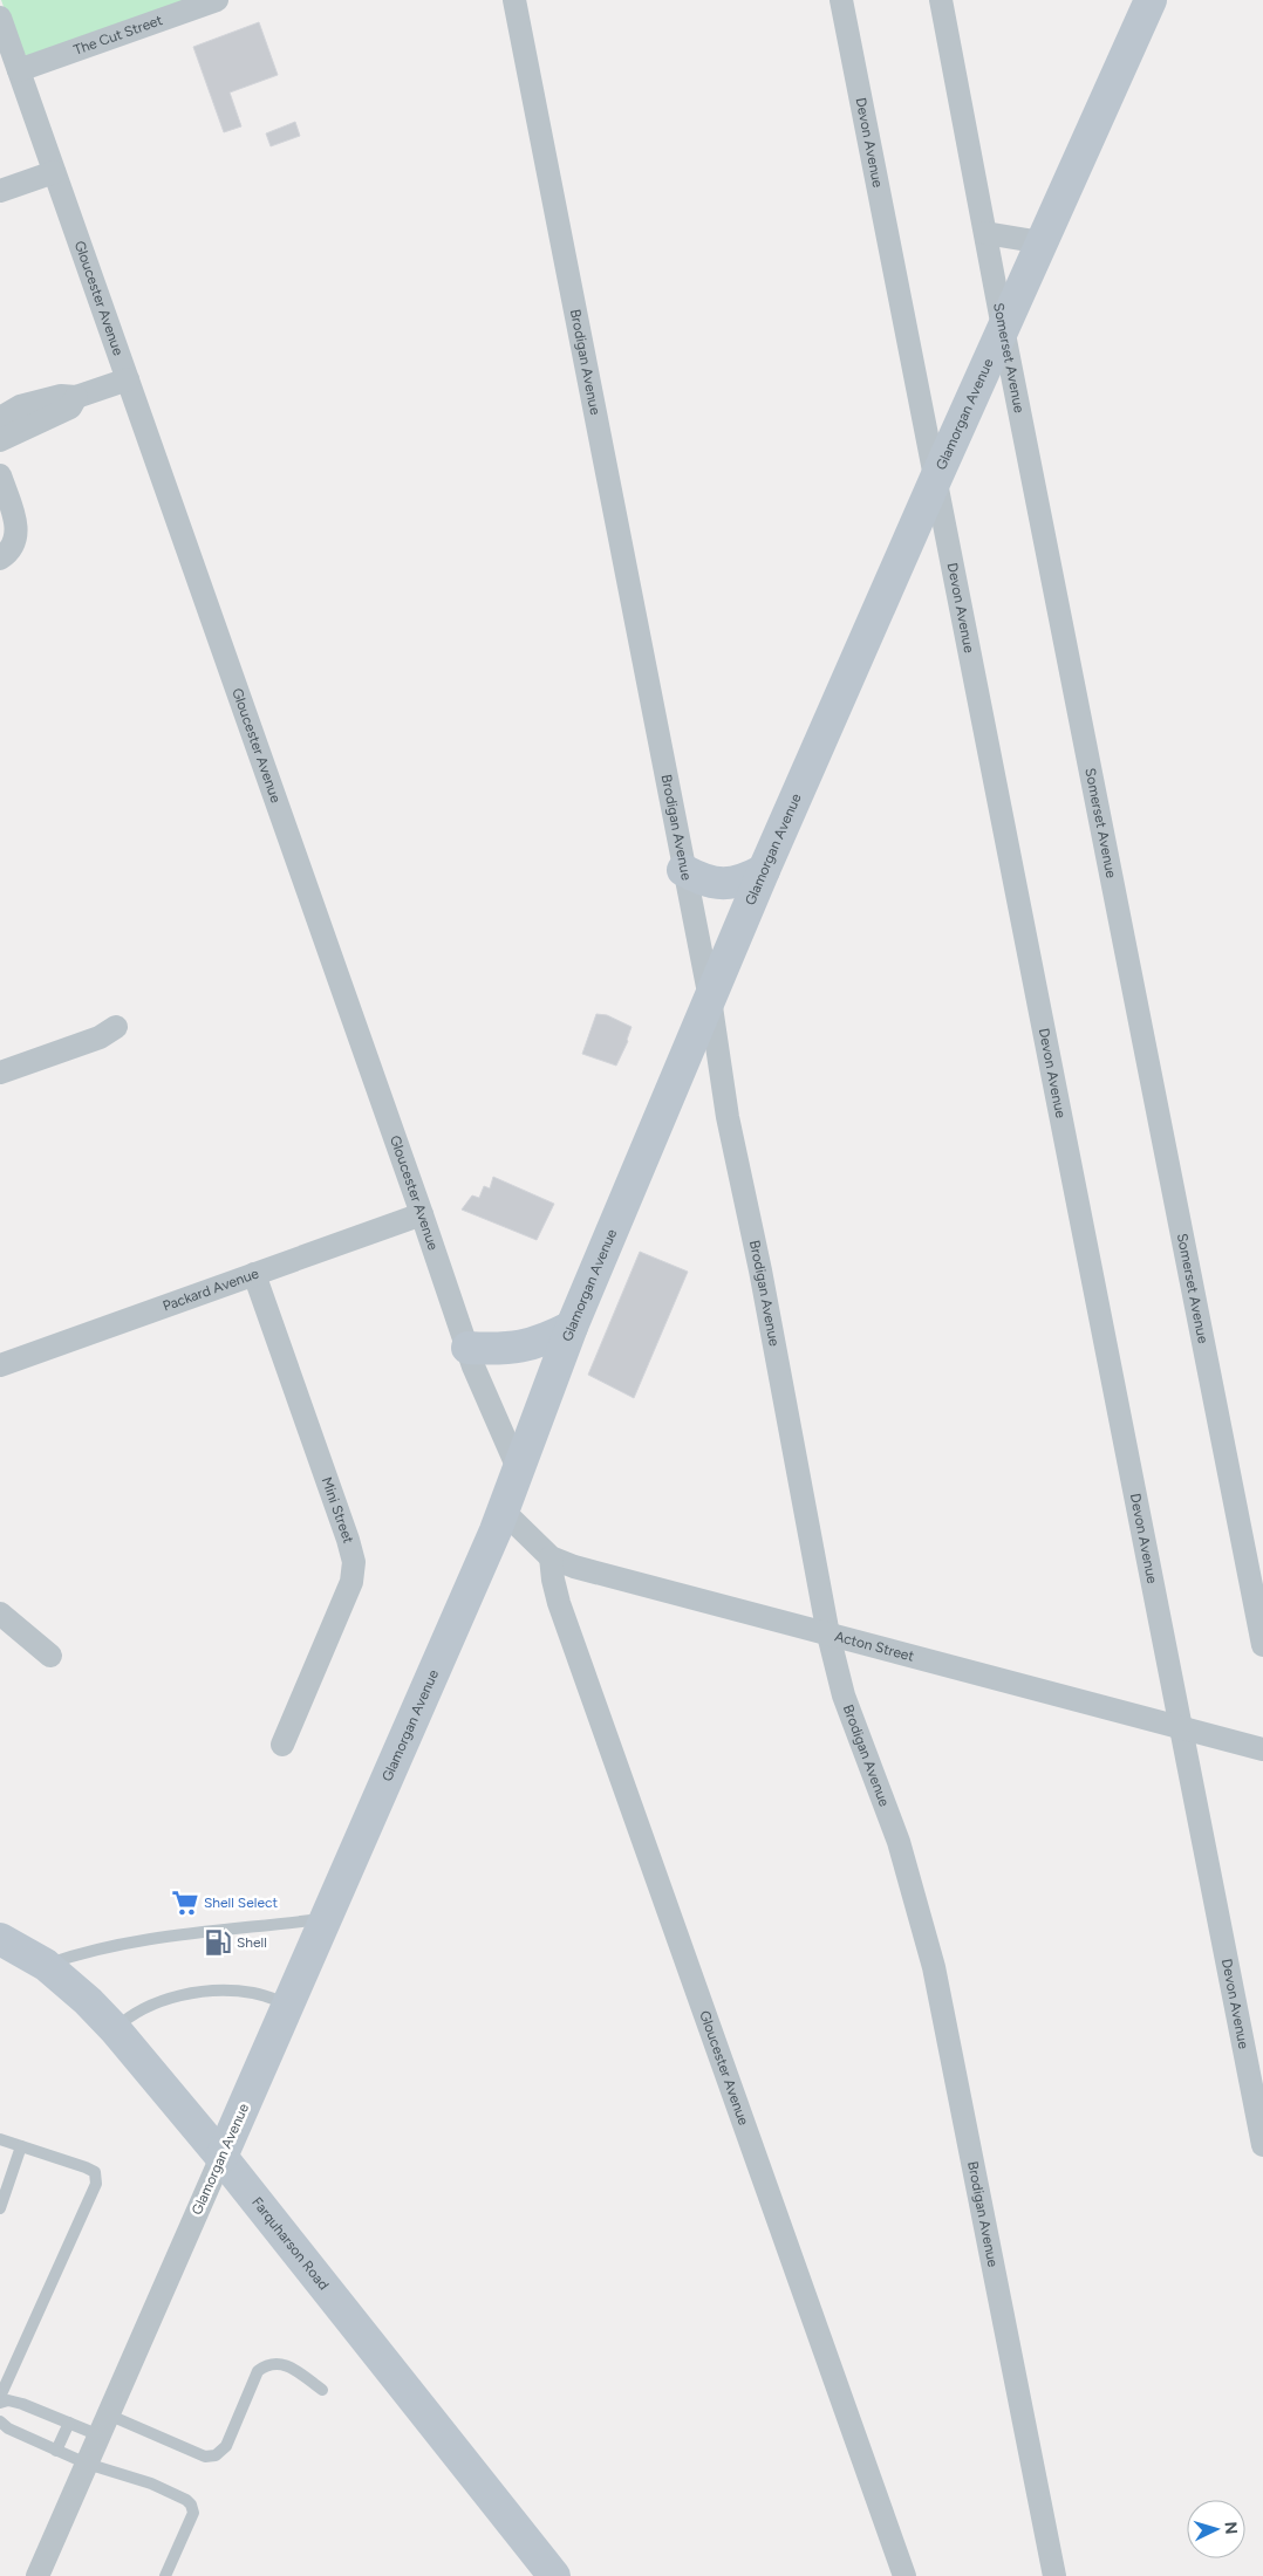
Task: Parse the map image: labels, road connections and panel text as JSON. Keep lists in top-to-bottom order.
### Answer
{
  "streets": {
    "street": [
      "The Cut Street",
      "Devon Avenue",
      "Gloucester Avenue",
      "Somerset Avenue",
      "Brodigan Avenue",
      "Glamorgan Avenue",
      "Packard Avenue",
      "Mini Street",
      "Acton Street",
      "Farquharson Road"
    ]
  },
  "crossings": [
    ["The Cut Street", "Gloucester Avenue"],
    ["Devon Avenue", "Glamorgan Avenue"],
    ["Devon Avenue", "Acton Street"],
    ["Gloucester Avenue", "Glamorgan Avenue"],
    ["Gloucester Avenue", "Packard Avenue"],
    ["Gloucester Avenue", "Acton Street"],
    ["Somerset Avenue", "Glamorgan Avenue"],
    ["Brodigan Avenue", "Glamorgan Avenue"],
    ["Brodigan Avenue", "Acton Street"],
    ["Glamorgan Avenue", "Acton Street"],
    ["Glamorgan Avenue", "Farquharson Road"],
    ["Packard Avenue", "Mini Street"]
  ],
  "places": {
    "supermarket": ["Shell Select"],
    "fuel station": ["Shell"]
  },
  "north": "right"
}
